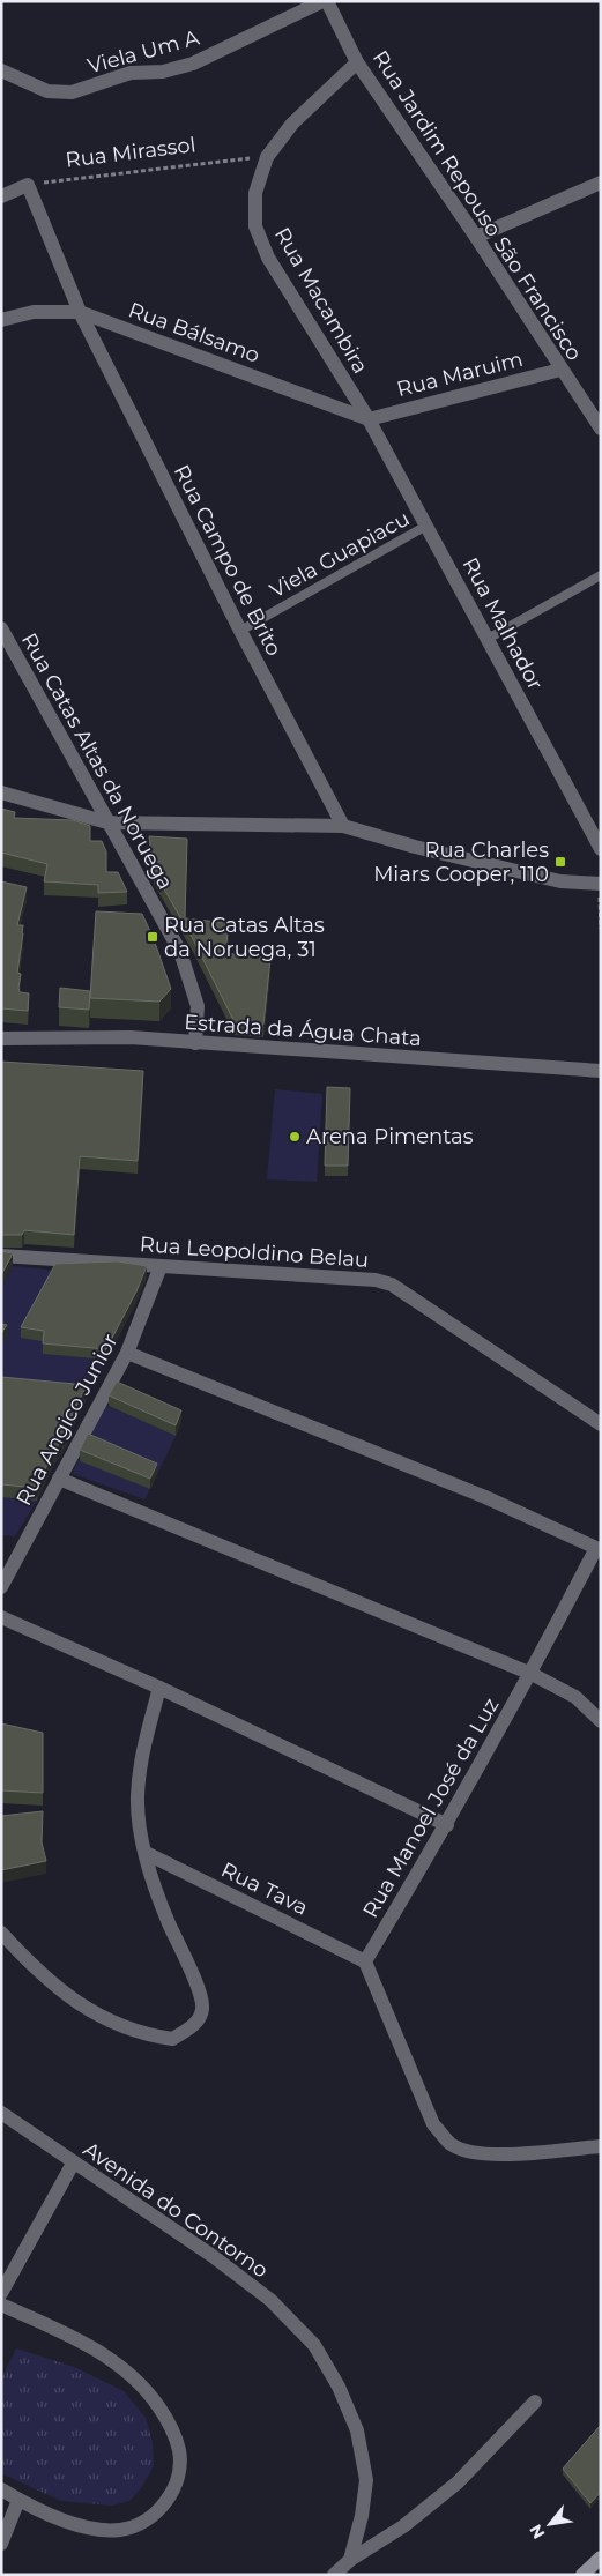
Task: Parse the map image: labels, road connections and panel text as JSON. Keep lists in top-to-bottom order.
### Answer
{
  "streets": {
    "street": [
      "Viela Um A",
      "Rua Jardim Repouso São Francisco",
      "Rua Macambira",
      "Rua Bálsamo",
      "Rua Maruim",
      "Rua Campo de Brito",
      "Rua Malhador",
      "Rua Catas Altas da Noruega",
      "Estrada da Água Chata",
      "Rua Leopoldino Belau",
      "Rua Angico Junior",
      "Rua Manoel José da Luz",
      "Rua Tava",
      "Avenida do Contorno"
    ],
    "lane": ["Viela Guapiacu"],
    "path": ["Rua Mirassol"]
  },
  "crossings": [
    ["Viela Um A", "Rua Jardim Repouso São Francisco"],
    ["Rua Mirassol", "Rua Macambira"],
    ["Rua Mirassol", "Rua Campo de Brito"],
    ["Rua Jardim Repouso São Francisco", "Rua Macambira"],
    ["Rua Jardim Repouso São Francisco", "Rua Maruim"],
    ["Rua Macambira", "Rua Bálsamo"],
    ["Rua Macambira", "Rua Maruim"],
    ["Rua Macambira", "Rua Malhador"],
    ["Rua Bálsamo", "Rua Maruim"],
    ["Rua Bálsamo", "Rua Campo de Brito"],
    ["Rua Bálsamo", "Rua Malhador"],
    ["Rua Maruim", "Rua Malhador"],
    ["Viela Guapiacu", "Rua Campo de Brito"],
    ["Viela Guapiacu", "Rua Malhador"],
    ["Rua Catas Altas da Noruega", "Estrada da Água Chata"],
    ["Rua Leopoldino Belau", "Rua Angico Junior"],
    ["Rua Angico Junior", "Rua Manoel José da Luz"],
    ["Rua Manoel José da Luz", "Rua Tava"]
  ],
  "places": {
    "transit": ["Rua Charles Miars Cooper, 110", "Rua Catas Altas da Noruega, 31"],
    "other": ["Arena Pimentas"]
  },
  "north": "bottom left"
}
